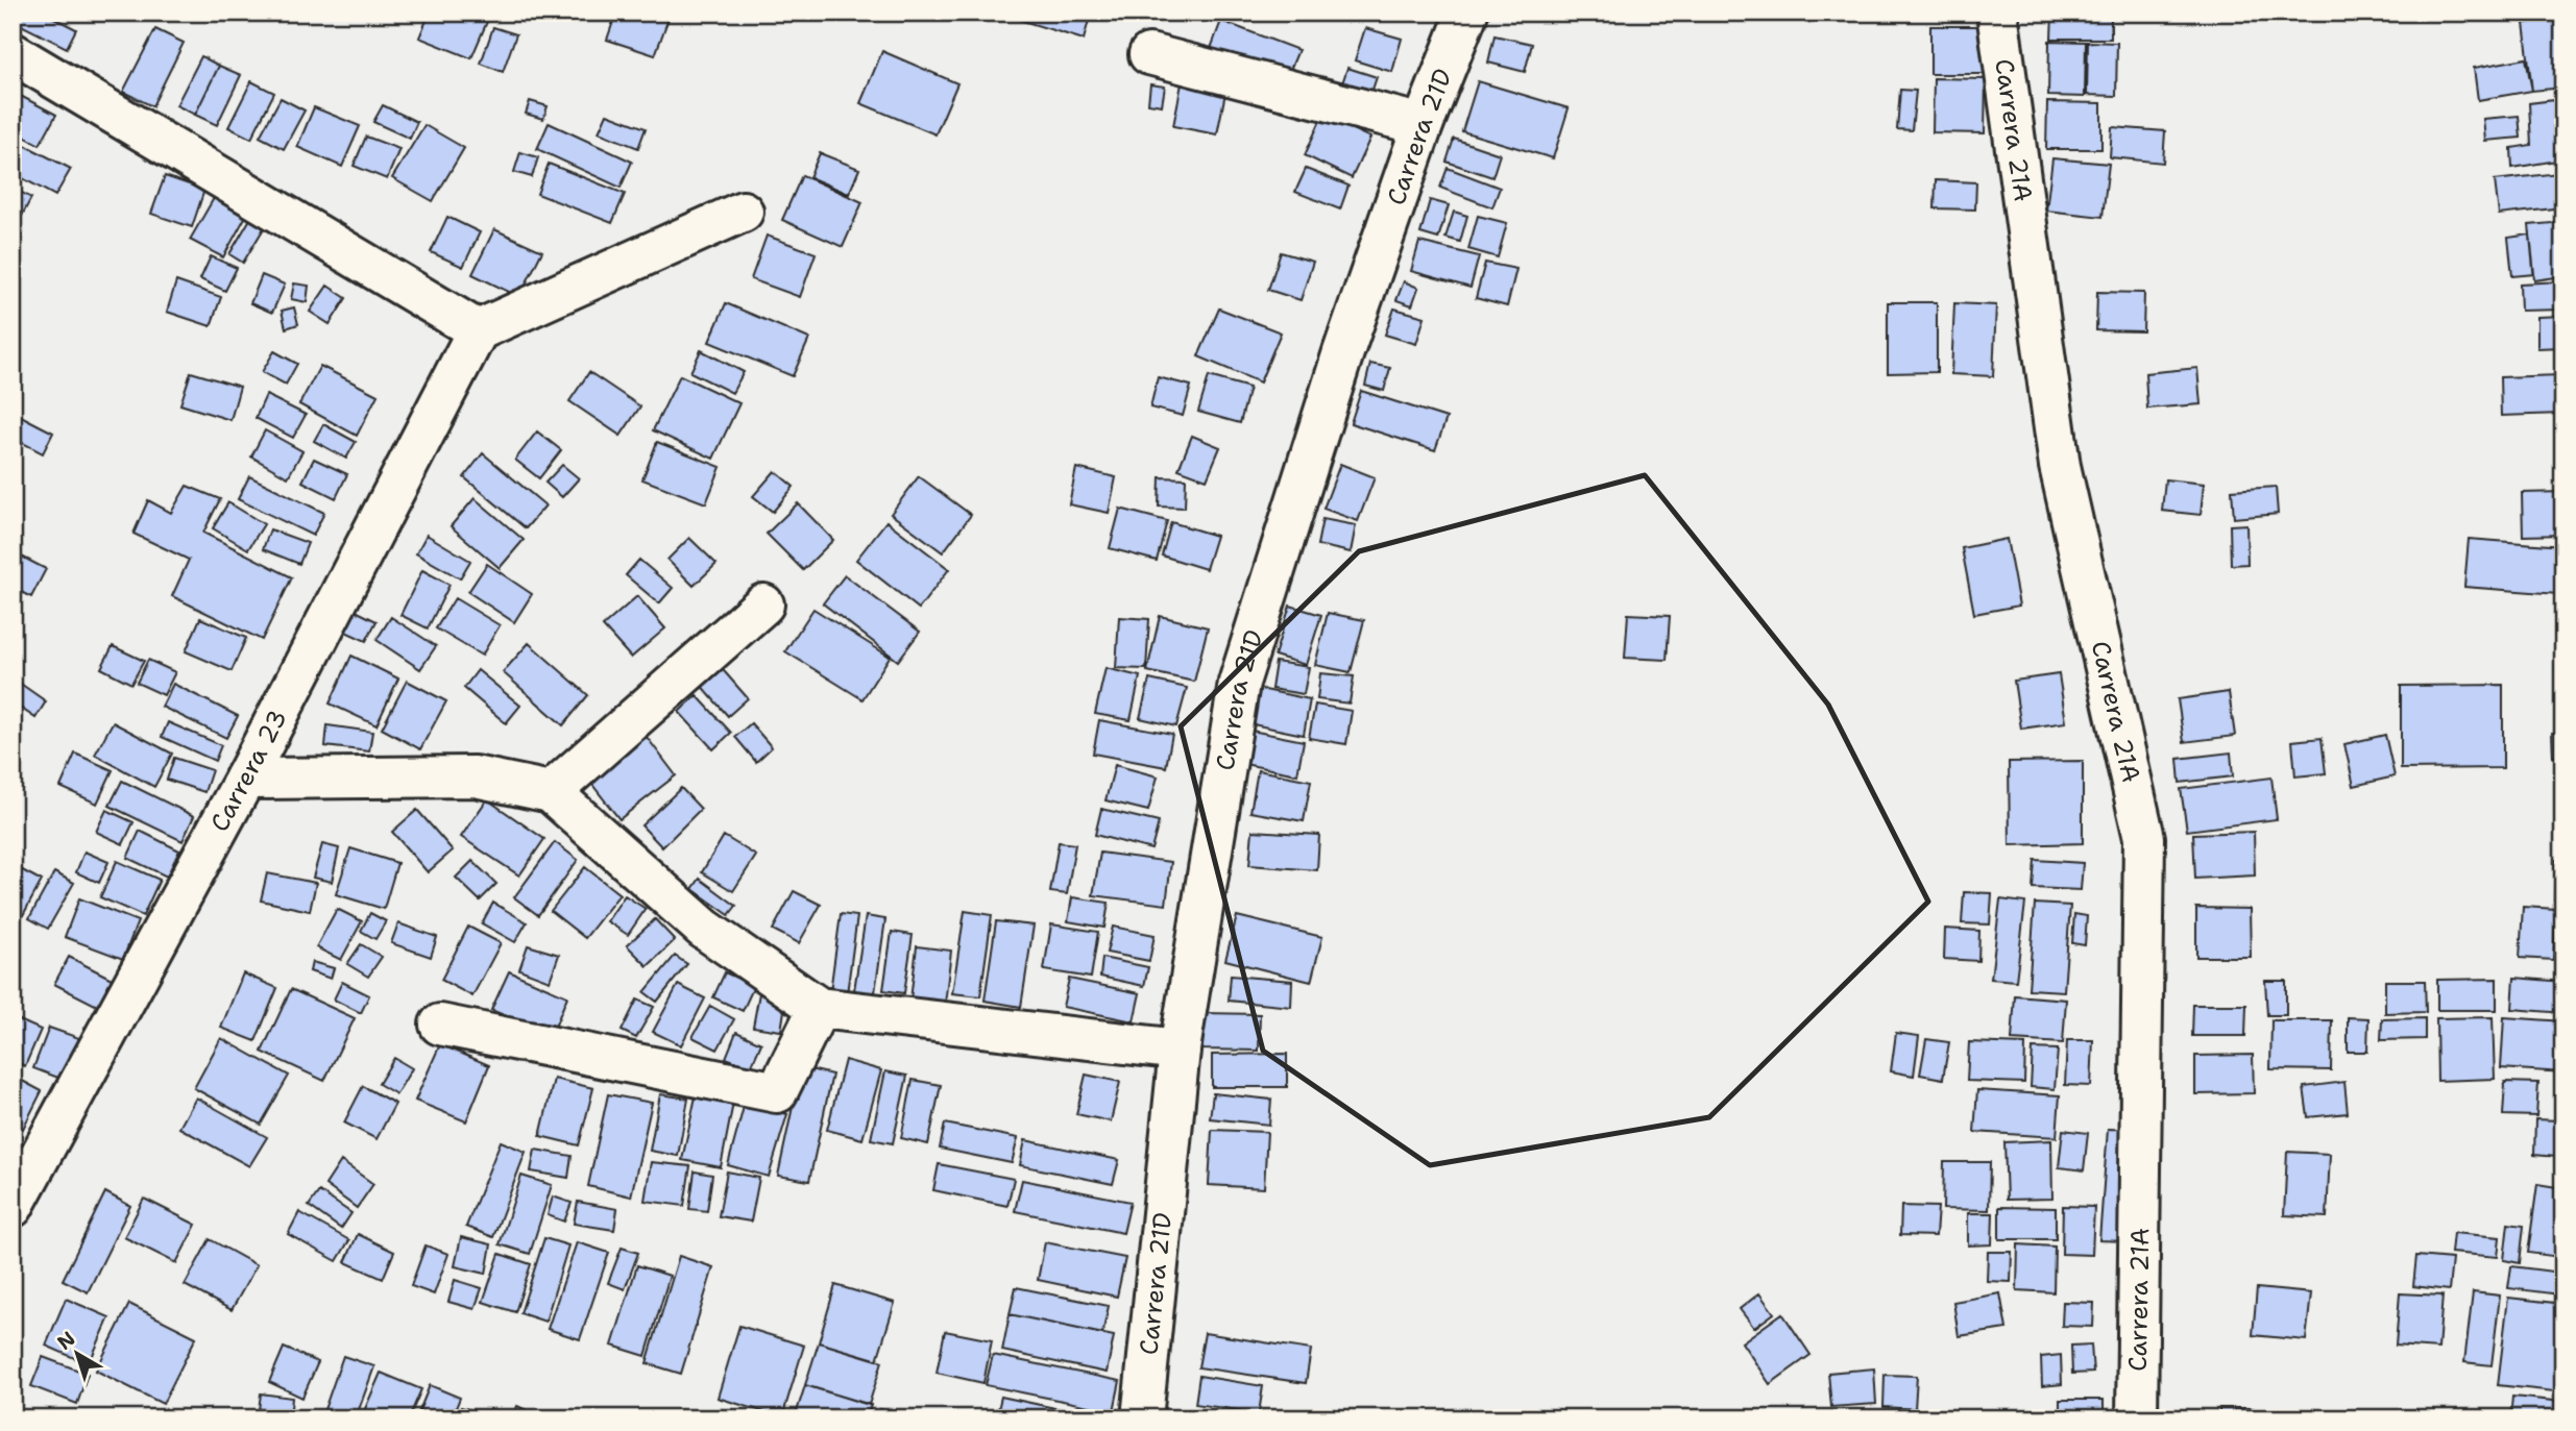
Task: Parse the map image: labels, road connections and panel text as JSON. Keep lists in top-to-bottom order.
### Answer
{
  "streets": {
    "street": ["Carrera 21A", "Carrera 21D", "Carrera 23"]
  },
  "north": "top left"
}
